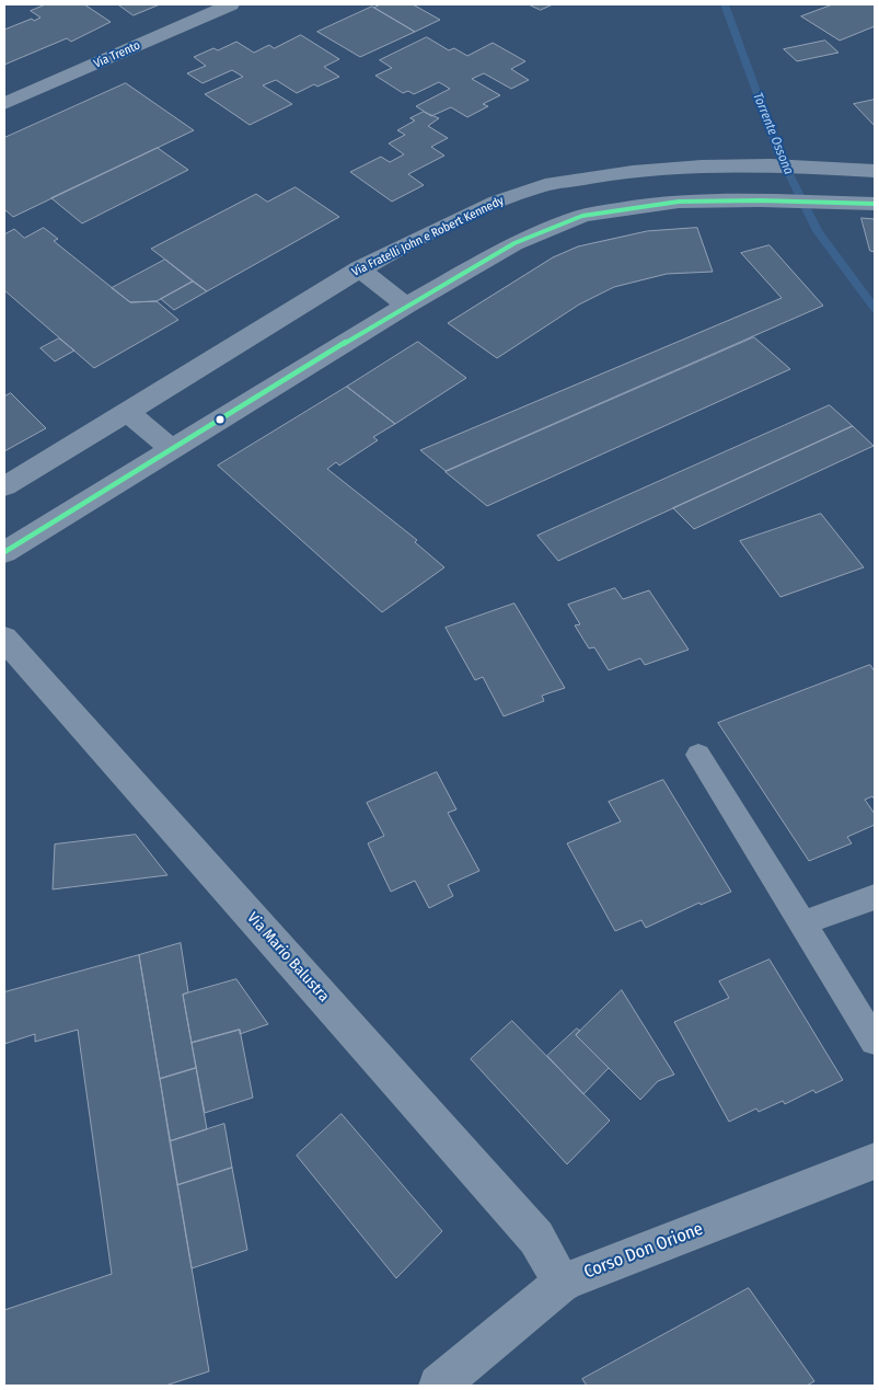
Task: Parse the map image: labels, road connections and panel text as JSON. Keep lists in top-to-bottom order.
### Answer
{
  "streets": {
    "street": [
      "Via Trento",
      "Via Fratelli John e Robert Kennedy",
      "Via Mario Balustra",
      "Corso Don Orione"
    ]
  },
  "crossings": [
    ["Via Mario Balustra", "Corso Don Orione"]
  ],
  "water": ["Torrente Ossona"]
}
